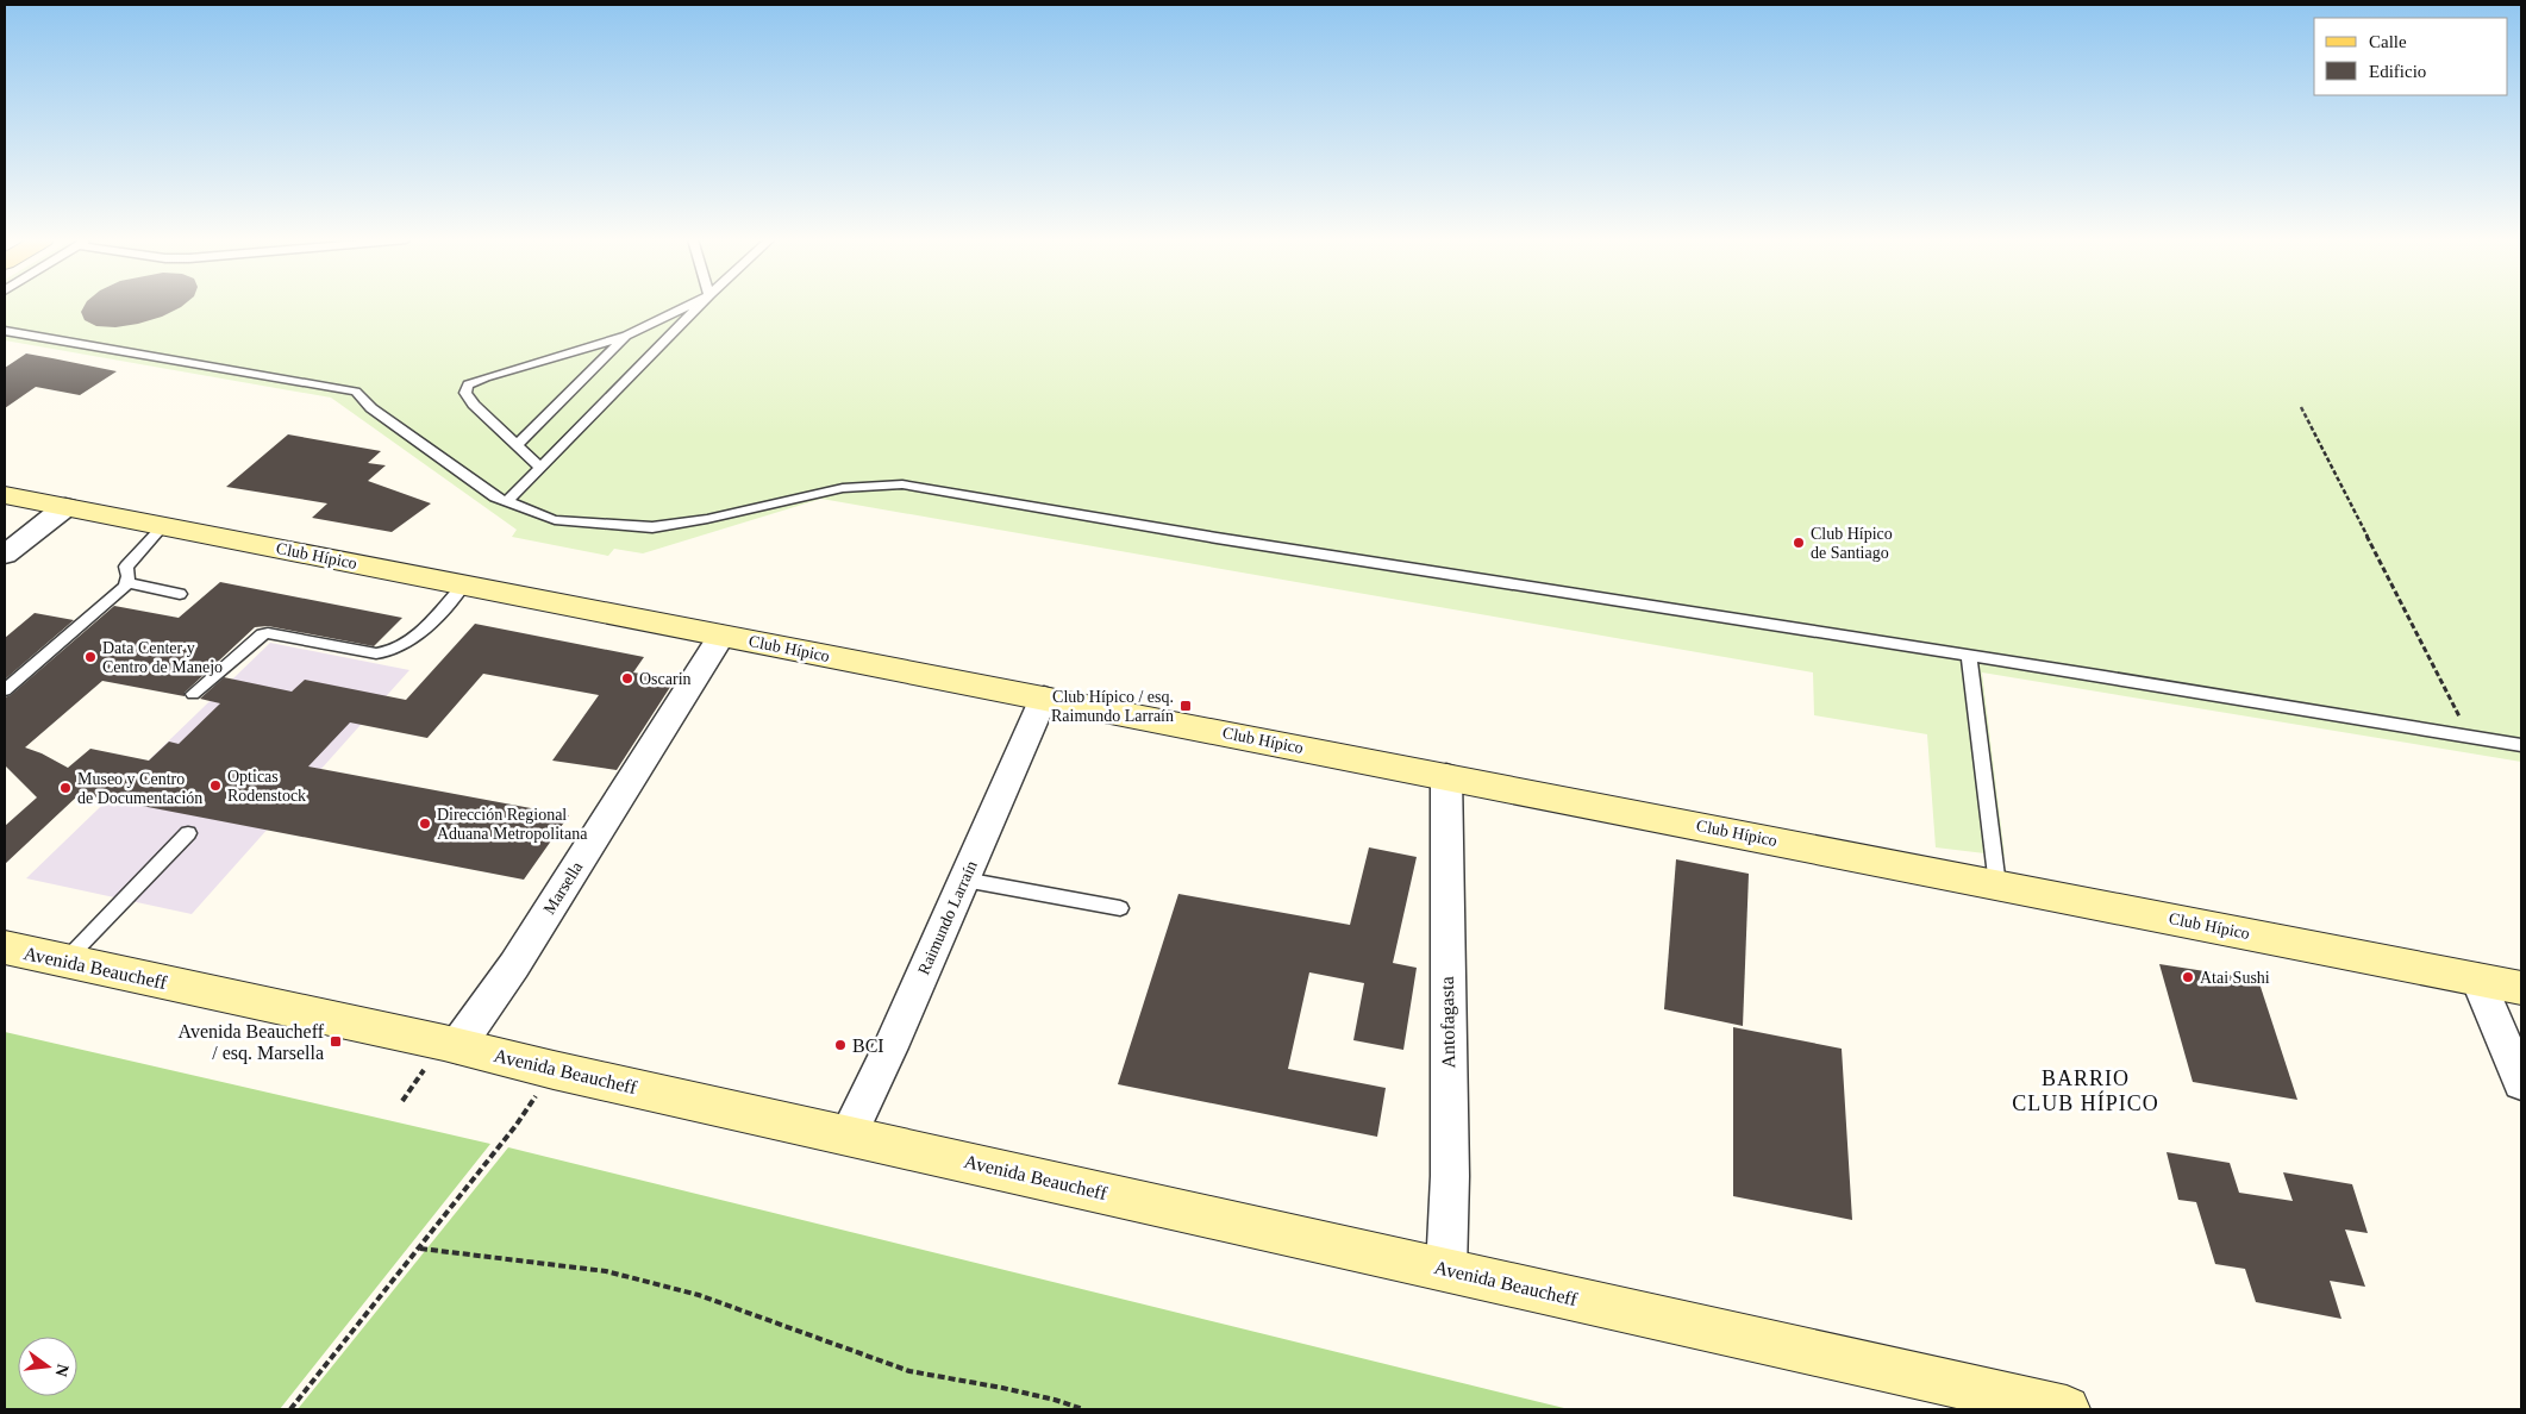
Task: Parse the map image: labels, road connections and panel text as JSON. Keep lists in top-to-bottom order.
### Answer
{
  "streets": {
    "main road": ["Club Hípico", "Avenida Beaucheff"],
    "street": ["Marsella", "Raimundo Larraín", "Antofagasta"]
  },
  "crossings": [
    ["Club Hípico", "Marsella"],
    ["Club Hípico", "Raimundo Larraín"],
    ["Club Hípico", "Antofagasta"],
    ["Marsella", "Avenida Beaucheff"],
    ["Raimundo Larraín", "Avenida Beaucheff"],
    ["Avenida Beaucheff", "Antofagasta"]
  ],
  "districts": ["BARRIO CLUB HÍPICO"],
  "places": {
    "other": [
      "Club Hípico de Santiago",
      "Data Center y Centro de Manejo",
      "Oscarin",
      "Opticas Rodenstock",
      "Museo y Centro de Documentación",
      "Dirección Regional Aduana Metropolitana",
      "Atai Sushi",
      "BCI"
    ],
    "transit": ["Club Hípico / esq. Raimundo Larraín", "Avenida Beaucheff / esq. Marsella"]
  },
  "legend": ["Calle", "Edificio"],
  "north": "right"
}
